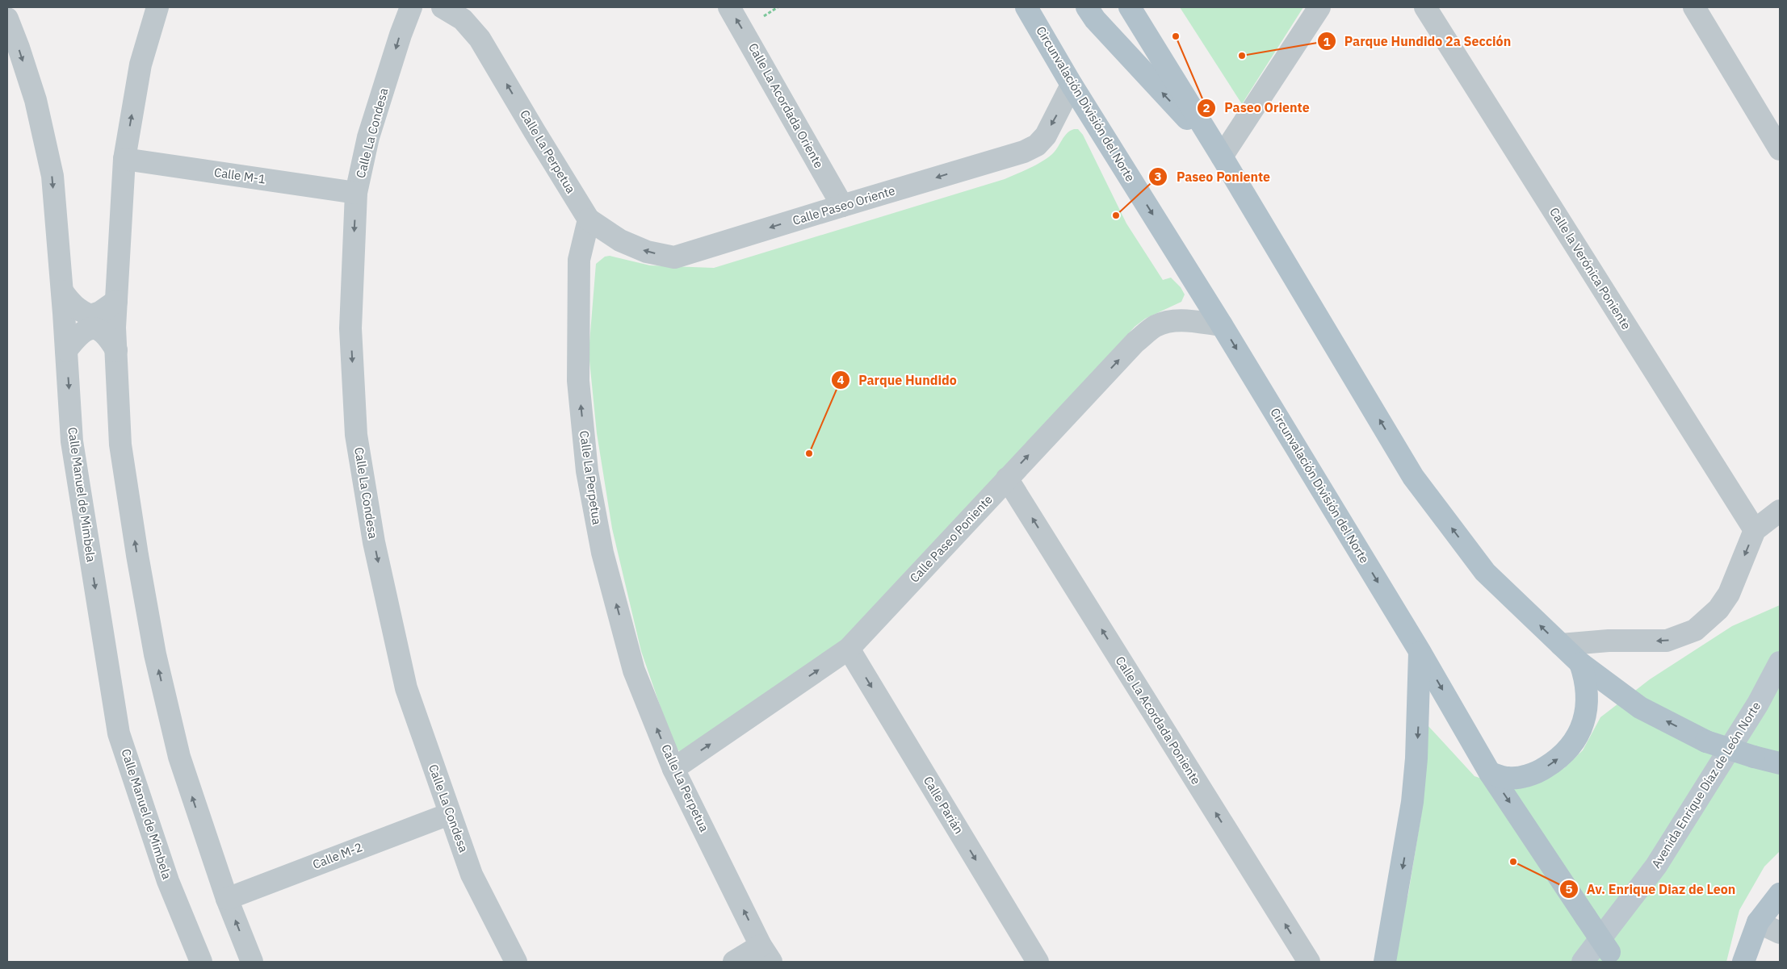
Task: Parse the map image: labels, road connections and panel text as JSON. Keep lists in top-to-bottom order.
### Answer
{
  "streets": {
    "main road": ["Circunvalación División del Norte", "Avenida Enrique Díaz de León Norte"],
    "street": [
      "Calle La Acordada Oriente",
      "Calle La Condesa",
      "Calle La Perpetua",
      "Calle M-1",
      "Calle Paseo Oriente",
      "Calle la Verónica Poniente",
      "Calle Manuel de Mimbela",
      "Calle Paseo Poniente",
      "Calle La Acordada Poniente",
      "Calle Parián",
      "Calle M-2"
    ]
  },
  "crossings": [
    ["Circunvalación División del Norte", "Calle Paseo Oriente"],
    ["Circunvalación División del Norte", "Calle Paseo Poniente"],
    ["Calle La Acordada Oriente", "Calle Paseo Oriente"],
    ["Calle La Condesa", "Calle M-1"],
    ["Calle La Condesa", "Calle M-2"],
    ["Calle La Perpetua", "Calle Paseo Oriente"],
    ["Calle La Perpetua", "Calle Paseo Poniente"],
    ["Calle Paseo Poniente", "Calle La Acordada Poniente"],
    ["Calle Paseo Poniente", "Calle Parián"]
  ],
  "one_way": [
    "Calle La Acordada Oriente",
    "Calle La Condesa",
    "Calle La Perpetua",
    "Calle Paseo Oriente",
    "Calle Paseo Poniente",
    "Calle La Acordada Poniente",
    "Calle Parián"
  ],
  "places": [
    "Paseo Oriente",
    "Parque Hundido 2a Sección",
    "Paseo Poniente",
    "Parque Hundido",
    "Av. Enrique Diaz de Leon"
  ]
}
